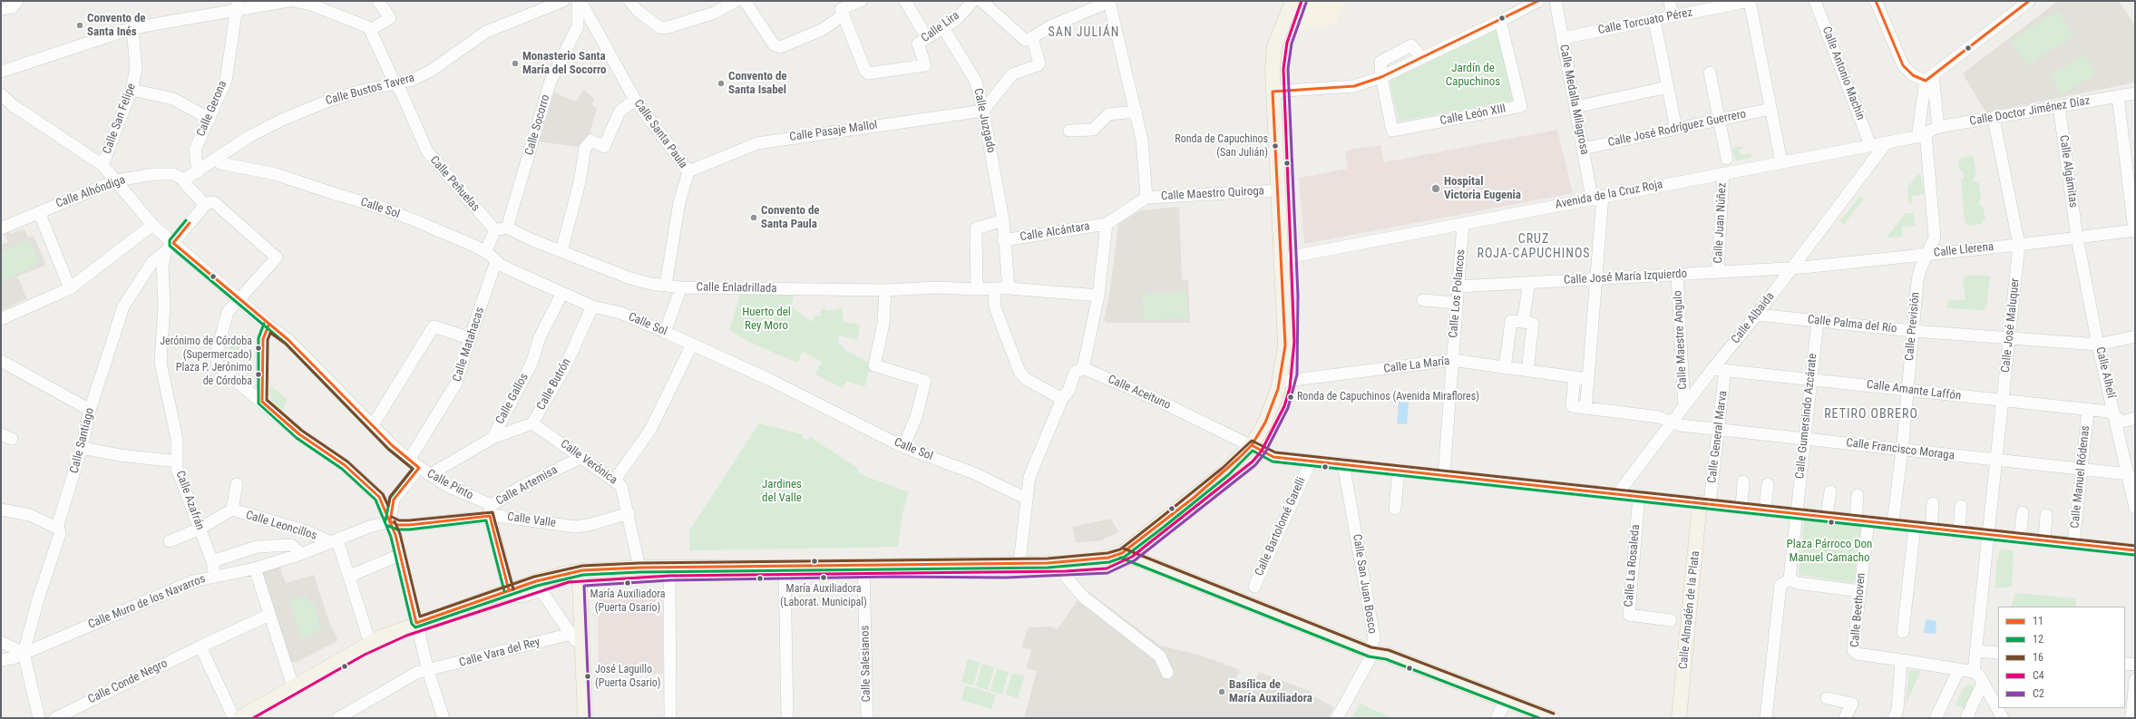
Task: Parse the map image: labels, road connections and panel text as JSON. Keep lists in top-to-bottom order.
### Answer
{
  "streets": {
    "main road": ["Calle Almadén de la Plata"],
    "street": [
      "Calle Torcuato Pérez",
      "Calle Lira",
      "Calle Antonio Machin",
      "Calle Bustos Tavera",
      "Calle Medalla Milagrosa",
      "Calle Gerona",
      "Calle Doctor Jiménez Díaz",
      "Calle León XIII",
      "Calle San Felipe",
      "Calle Juzgado",
      "Calle Socorro",
      "Calle José Rodríguez Guerrero",
      "Calle Pasaje Mallol",
      "Calle Santa Paula",
      "Calle Algámitas",
      "Calle Peñuelas",
      "Calle Alhóndiga",
      "Calle Maestro Quiroga",
      "Avenida de la Cruz Roja",
      "Calle Sol",
      "Calle Juan Núñez",
      "Calle Alcántara",
      "Calle Llerena",
      "Calle José María Izquierdo",
      "Calle Enladrillada",
      "Calle Los Polancos",
      "Calle Albaida",
      "Calle Palma del Río",
      "Calle José Maluquer",
      "Calle Previsión",
      "Calle Maestre Angulo",
      "Calle Matahacas",
      "Calle La María",
      "Calle Alhelí",
      "Calle Butrón",
      "Calle Amante Laffón",
      "Calle Aceituno",
      "Calle Gallos",
      "Calle Gumersindo Azcárate",
      "Calle General Marva",
      "Calle Santiago",
      "Calle Francisco Moraga",
      "Calle Verónica",
      "Calle Manuel Ródenas",
      "Calle Pinto",
      "Calle Artemisa",
      "Calle Azafrán",
      "Calle Valle",
      "Calle Leoncillos",
      "Calle Bartolomé Garelli",
      "Calle La Rosaleda",
      "Calle San Juan Bosco",
      "Calle Muro de los Navarros",
      "Calle Beethoven",
      "Calle Vara del Rey",
      "Calle Salesianos",
      "Calle Conde Negro"
    ]
  },
  "crossings": [
    ["Calle Torcuato Pérez", "Calle Medalla Milagrosa"],
    ["Calle Lira", "Calle Juzgado"],
    ["Calle Antonio Machin", "Avenida de la Cruz Roja"],
    ["Calle Bustos Tavera", "Calle Gerona"],
    ["Calle Bustos Tavera", "Calle Peñuelas"],
    ["Calle Bustos Tavera", "Calle Alhóndiga"],
    ["Calle Bustos Tavera", "Calle Sol"],
    ["Calle Medalla Milagrosa", "Calle José Rodríguez Guerrero"],
    ["Calle Medalla Milagrosa", "Avenida de la Cruz Roja"],
    ["Calle Medalla Milagrosa", "Calle José María Izquierdo"],
    ["Calle Medalla Milagrosa", "Calle La María"],
    ["Calle Medalla Milagrosa", "Calle Francisco Moraga"],
    ["Calle Doctor Jiménez Díaz", "Calle Algámitas"],
    ["Calle Doctor Jiménez Díaz", "Avenida de la Cruz Roja"],
    ["Calle Doctor Jiménez Díaz", "Calle José Maluquer"],
    ["Calle Doctor Jiménez Díaz", "Calle Previsión"],
    ["Calle San Felipe", "Calle Pinto"],
    ["Calle Juzgado", "Calle Pasaje Mallol"],
    ["Calle Juzgado", "Calle Alcántara"],
    ["Calle Juzgado", "Calle Enladrillada"],
    ["Calle Socorro", "Calle Santa Paula"],
    ["Calle Socorro", "Calle Peñuelas"],
    ["Calle Socorro", "Calle Sol"],
    ["Calle Socorro", "Calle Enladrillada"],
    ["Calle Pasaje Mallol", "Calle Santa Paula"],
    ["Calle Santa Paula", "Calle Enladrillada"],
    ["Calle Algámitas", "Calle Llerena"],
    ["Calle Algámitas", "Calle Alhelí"],
    ["Calle Peñuelas", "Calle Enladrillada"],
    ["Calle Alhóndiga", "Calle Pinto"],
    ["Avenida de la Cruz Roja", "Calle Juan Núñez"],
    ["Avenida de la Cruz Roja", "Calle Los Polancos"],
    ["Avenida de la Cruz Roja", "Calle Albaida"],
    ["Avenida de la Cruz Roja", "Calle Previsión"],
    ["Calle Sol", "Calle Matahacas"],
    ["Calle Sol", "Calle Butrón"],
    ["Calle Sol", "Calle Gallos"],
    ["Calle Juan Núñez", "Calle José María Izquierdo"],
    ["Calle Llerena", "Calle José María Izquierdo"],
    ["Calle Llerena", "Calle Albaida"],
    ["Calle Llerena", "Calle José Maluquer"],
    ["Calle Llerena", "Calle Previsión"],
    ["Calle Llerena", "Calle Alhelí"],
    ["Calle José María Izquierdo", "Calle Los Polancos"],
    ["Calle José María Izquierdo", "Calle Albaida"],
    ["Calle José María Izquierdo", "Calle Maestre Angulo"],
    ["Calle Los Polancos", "Calle La María"],
    ["Calle Los Polancos", "Calle Aceituno"],
    ["Calle Albaida", "Calle Palma del Río"],
    ["Calle Albaida", "Calle Maestre Angulo"],
    ["Calle Albaida", "Calle Amante Laffón"],
    ["Calle Albaida", "Calle Aceituno"],
    ["Calle Albaida", "Calle Francisco Moraga"],
    ["Calle Palma del Río", "Calle José Maluquer"],
    ["Calle Palma del Río", "Calle Previsión"],
    ["Calle Palma del Río", "Calle Alhelí"],
    ["Calle Palma del Río", "Calle Gumersindo Azcárate"],
    ["Calle José Maluquer", "Calle Amante Laffón"],
    ["Calle José Maluquer", "Calle Aceituno"],
    ["Calle José Maluquer", "Calle Francisco Moraga"],
    ["Calle Previsión", "Calle Amante Laffón"],
    ["Calle Previsión", "Calle Aceituno"],
    ["Calle Previsión", "Calle Francisco Moraga"],
    ["Calle Matahacas", "Calle Pinto"],
    ["Calle La María", "Calle Francisco Moraga"],
    ["Calle Alhelí", "Calle Amante Laffón"],
    ["Calle Alhelí", "Calle Francisco Moraga"],
    ["Calle Butrón", "Calle Gallos"],
    ["Calle Butrón", "Calle Verónica"],
    ["Calle Amante Laffón", "Calle Gumersindo Azcárate"],
    ["Calle Amante Laffón", "Calle General Marva"],
    ["Calle Amante Laffón", "Calle Manuel Ródenas"],
    ["Calle Aceituno", "Calle Gumersindo Azcárate"],
    ["Calle Aceituno", "Calle General Marva"],
    ["Calle Aceituno", "Calle Manuel Ródenas"],
    ["Calle Aceituno", "Calle La Rosaleda"],
    ["Calle Aceituno", "Calle San Juan Bosco"],
    ["Calle Aceituno", "Calle Almadén de la Plata"],
    ["Calle Aceituno", "Calle Beethoven"],
    ["Calle Gallos", "Calle Pinto"],
    ["Calle Gumersindo Azcárate", "Calle Francisco Moraga"],
    ["Calle General Marva", "Calle Francisco Moraga"],
    ["Calle General Marva", "Calle Almadén de la Plata"],
    ["Calle Santiago", "Calle Pinto"],
    ["Calle Santiago", "Calle Azafrán"],
    ["Calle Santiago", "Calle Muro de los Navarros"],
    ["Calle Francisco Moraga", "Calle Manuel Ródenas"],
    ["Calle Verónica", "Calle Artemisa"],
    ["Calle Verónica", "Calle Valle"],
    ["Calle Pinto", "Calle Artemisa"],
    ["Calle Pinto", "Calle Azafrán"],
    ["Calle Pinto", "Calle Valle"],
    ["Calle Artemisa", "Calle Valle"],
    ["Calle Azafrán", "Calle Muro de los Navarros"],
    ["Calle Valle", "Calle Muro de los Navarros"],
    ["Calle Leoncillos", "Calle Muro de los Navarros"]
  ],
  "districts": ["SAN JULIÁN", "CRUZ ROJA-CAPUCHINOS", "RETIRO OBRERO"],
  "parks": [
    "Jardín de Capuchinos",
    "Huerto del Rey Moro",
    "Jardines del Valle",
    "Plaza Párroco Don Manuel Camacho"
  ],
  "places": [
    "Convento de Santa Inés",
    "Monasterio Santa María del Socorro",
    "Convento de Santa Isabel",
    "Ronda de Capuchinos (San Julián)",
    "Hospital Victoria Eugenia",
    "Convento de Santa Paula",
    "Jerónimo de Córdoba (Supermercado)",
    "Plaza P. Jerónimo de Córdoba",
    "Ronda de Capuchinos (Avenida Miraflores)",
    "María Auxiliadora (Laborat. Municipal)",
    "María Auxiliadora (Puerta Osario)",
    "José Laguillo (Puerta Osario)",
    "Basílica de María Auxiliadora"
  ],
  "lines": [
    "transit line 11",
    "transit line C4",
    "transit line C2",
    "transit line 12",
    "transit line 16"
  ],
  "legend": [
    "11",
    "12",
    "16",
    "C4",
    "C2"
  ]
}
